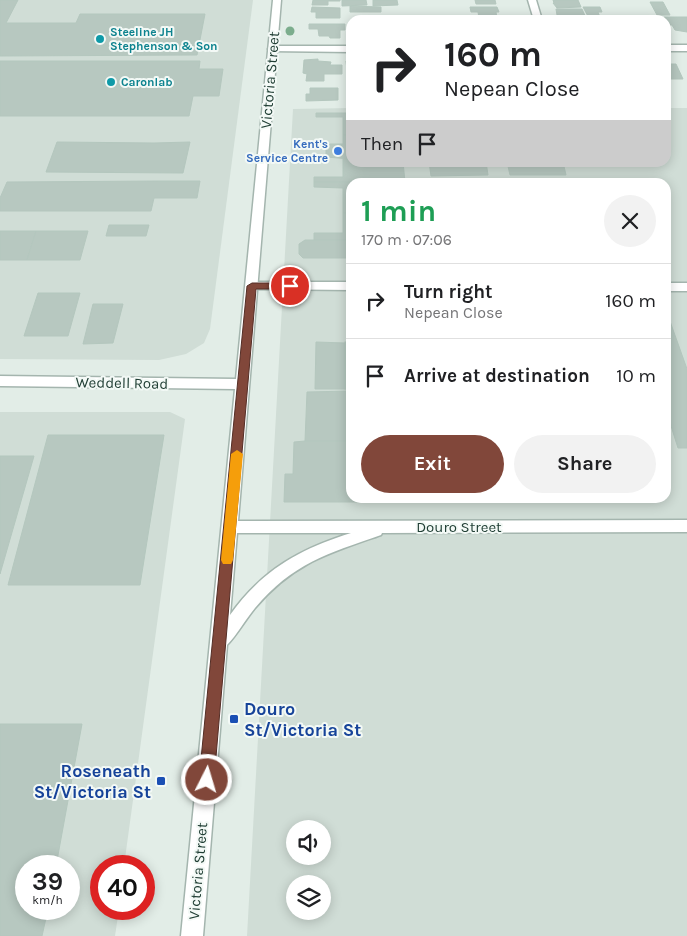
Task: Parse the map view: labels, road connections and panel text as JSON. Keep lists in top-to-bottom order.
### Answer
{
  "streets": {
    "street": ["Victoria Street", "Weddell Road", "Douro Street"]
  },
  "crossings": [
    ["Victoria Street", "Weddell Road"],
    ["Victoria Street", "Douro Street"]
  ],
  "places": {
    "other": ["Steeline JH Stephenson & Son", "Caronlab", "Kent's Service Centre"],
    "transit": ["Douro St/Victoria St", "Roseneath St/Victoria St"]
  },
  "page": {
    "turn": ["160 m", "Nepean Close"],
    "then": "Then",
    "heading": ["1 min", "170 m · 07:06"],
    "list": [
      {
        "name": "Turn right",
        "note": "Nepean Close",
        "value": "160 m"
      },
      {
        "name": "Arrive at destination",
        "value": "10 m"
      }
    ],
    "buttons": ["Exit", "Share"],
    "speed": "39 km/h",
    "limit": "40"
  }
}
